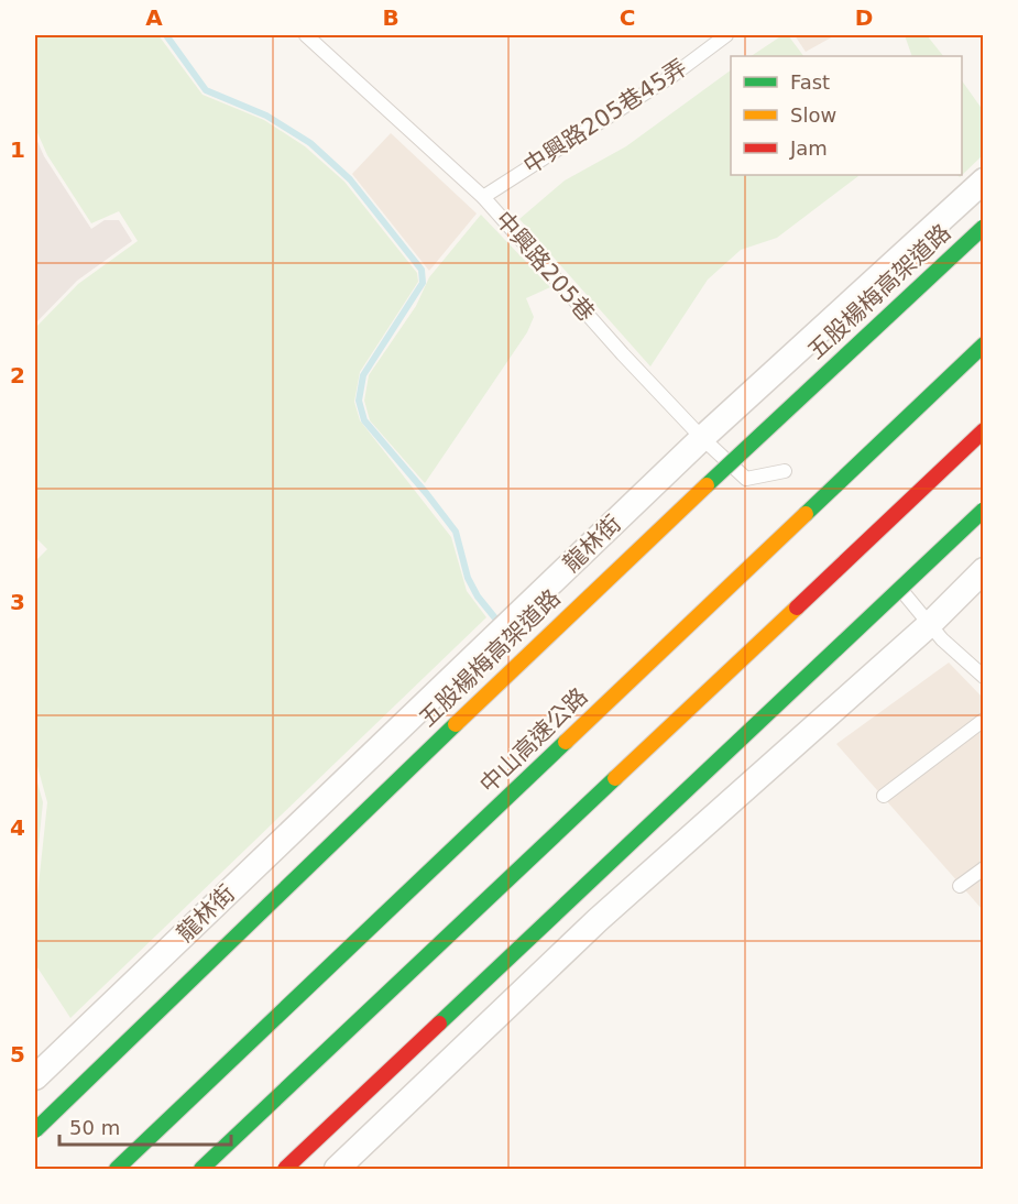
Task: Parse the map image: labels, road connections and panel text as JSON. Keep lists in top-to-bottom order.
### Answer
{
  "streets": {
    "highway": ["五股楊梅高架道路", "中山高速公路"],
    "street": ["龍林街"],
    "lane": ["中興路205巷45弄", "中興路205巷"]
  },
  "crossings": [
    ["中興路205巷45弄", "中興路205巷"],
    ["中興路205巷", "龍林街"]
  ],
  "legend": ["Fast", "Slow", "Jam"],
  "scale_bar": "50 m",
  "grid": {
    "columns": [
      "A",
      "B",
      "C",
      "D"
    ],
    "rows": [
      "1",
      "2",
      "3",
      "4",
      "5"
    ]
  }
}
